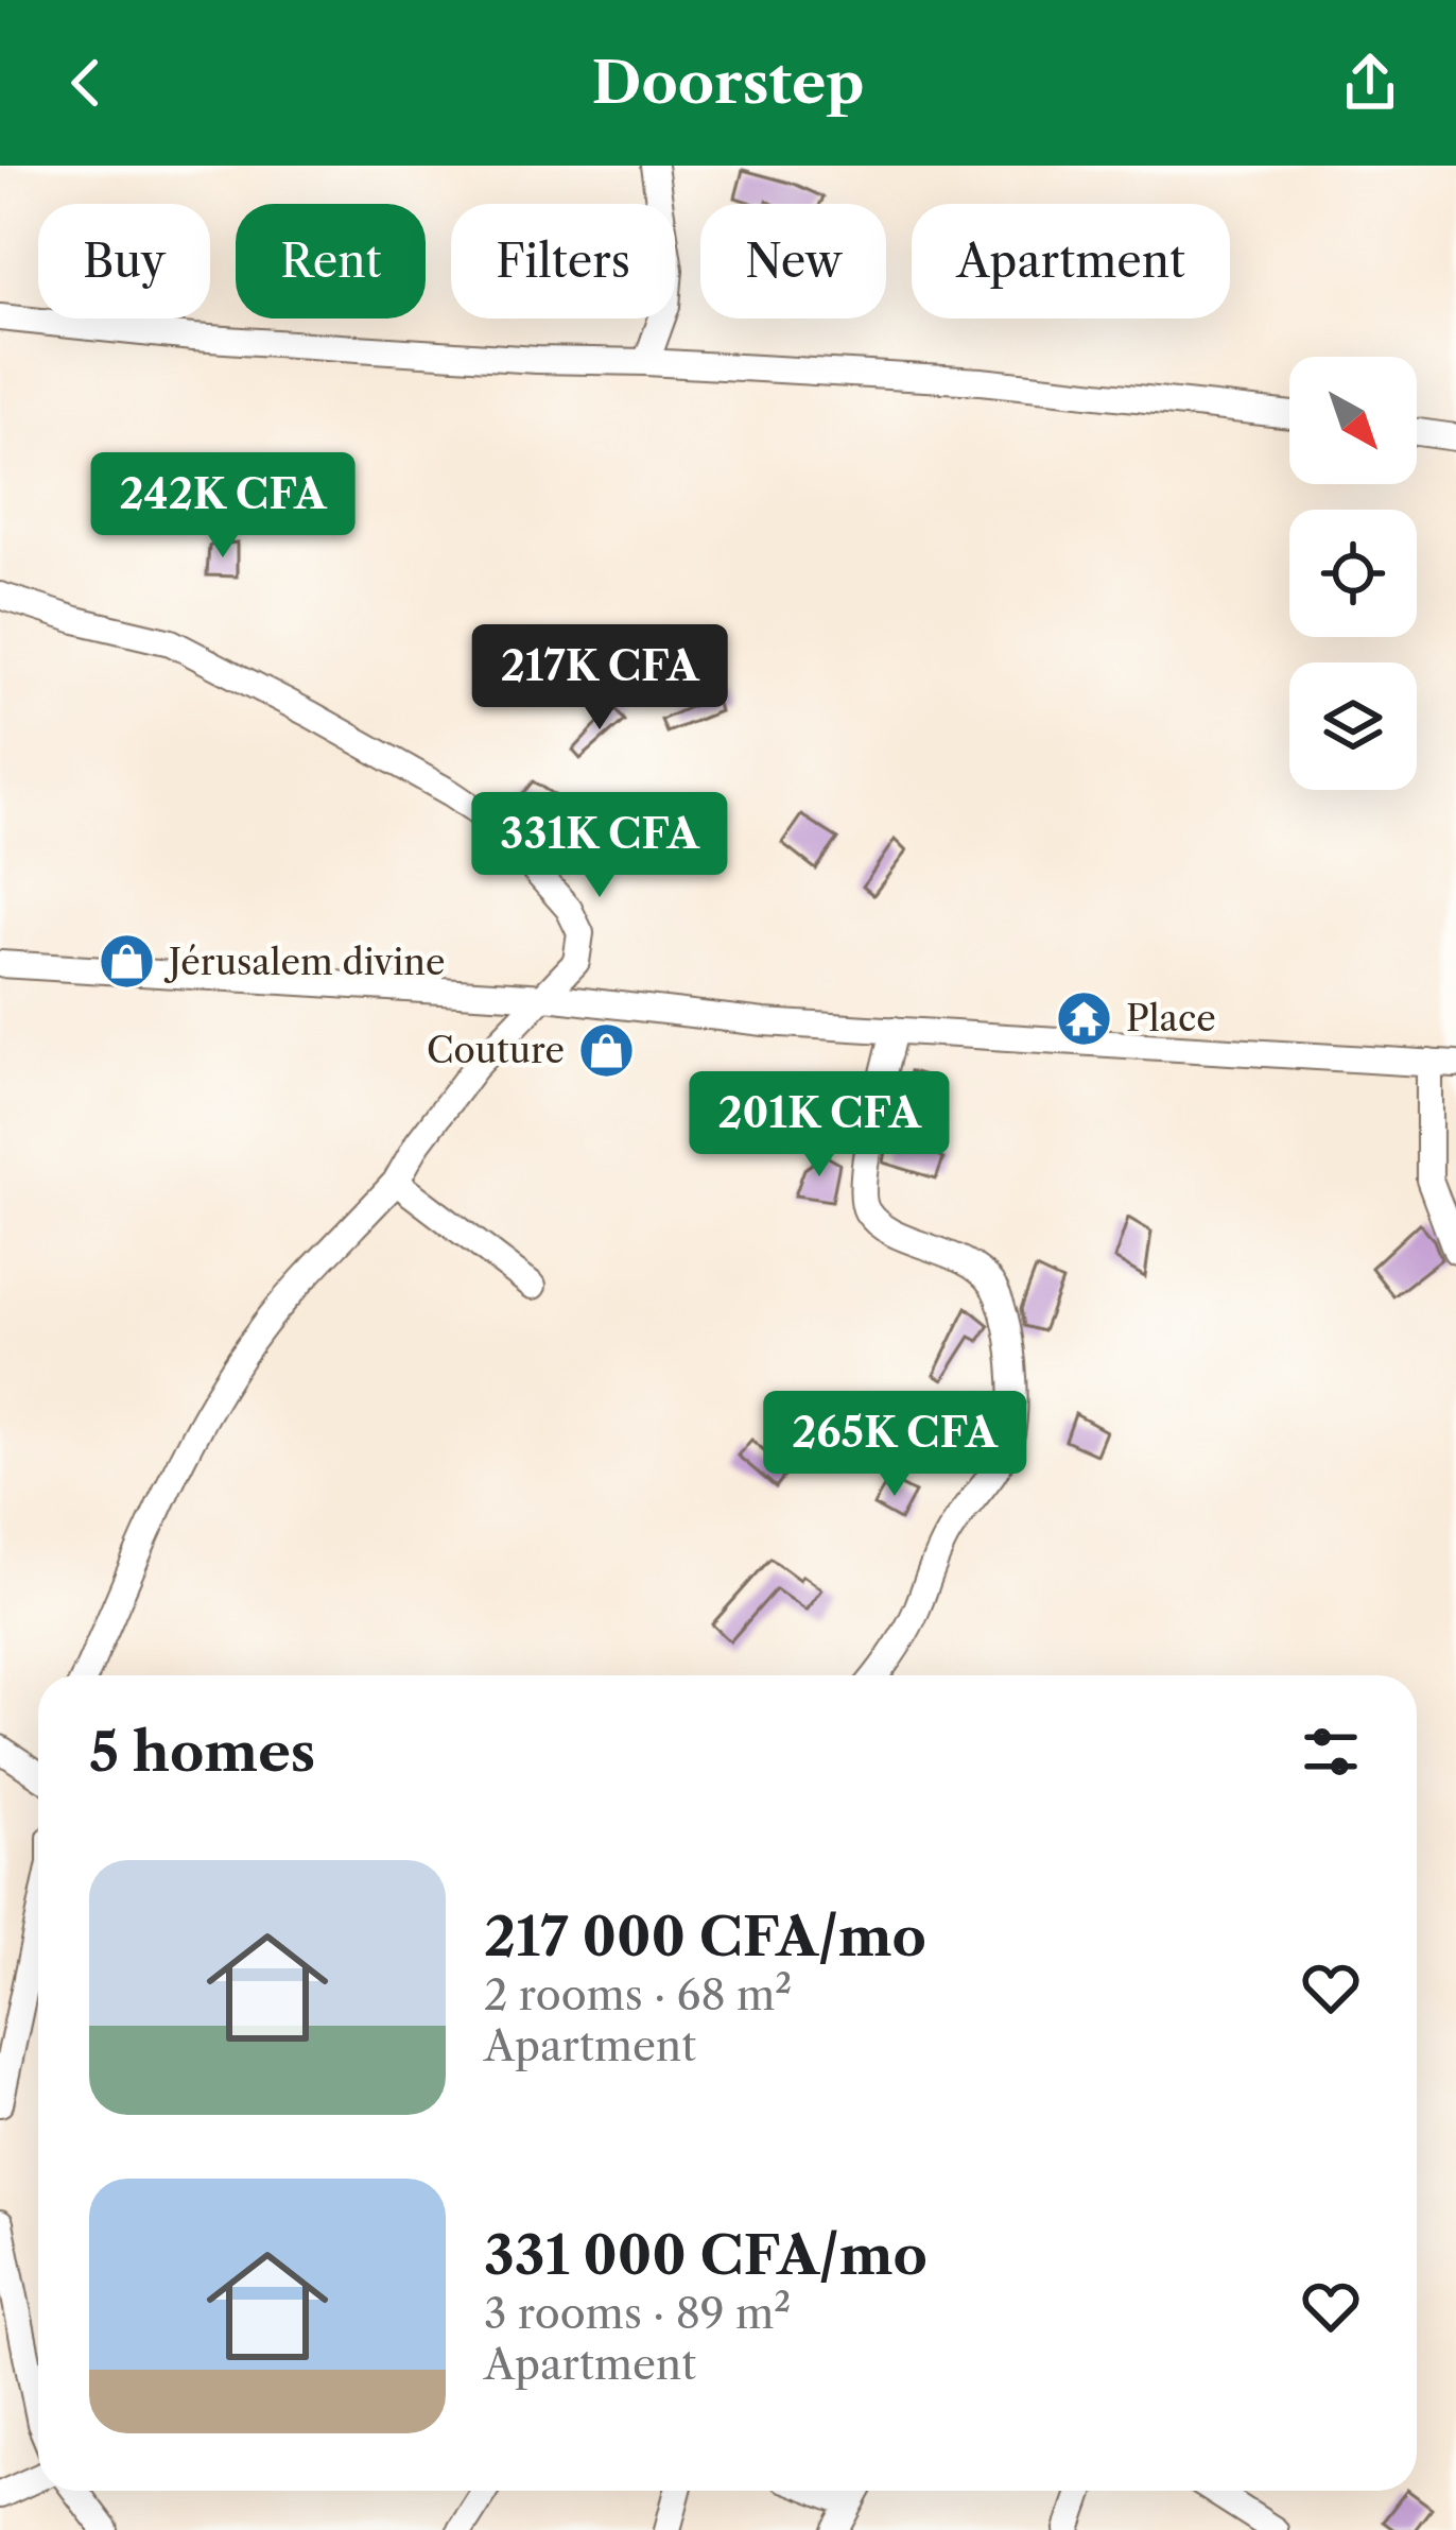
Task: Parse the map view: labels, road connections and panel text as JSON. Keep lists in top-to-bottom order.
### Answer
{
  "places": {
    "shop": ["Jérusalem divine", "Couture"],
    "temple": ["Place"]
  },
  "north": "bottom right",
  "page": {
    "header": "Doorstep",
    "chip": [
      "Buy",
      "Rent",
      "Filters",
      "New",
      "Apartment"
    ],
    "price": [
      "242K CFA",
      "217K CFA",
      "331K CFA",
      "201K CFA",
      "265K CFA"
    ],
    "heading": "5 homes",
    "list": [
      {
        "name": "217 000 CFA/mo",
        "note": "2 rooms · 68 m² · Apartment"
      },
      {
        "name": "331 000 CFA/mo",
        "note": "3 rooms · 89 m² · Apartment"
      }
    ]
  }
}
